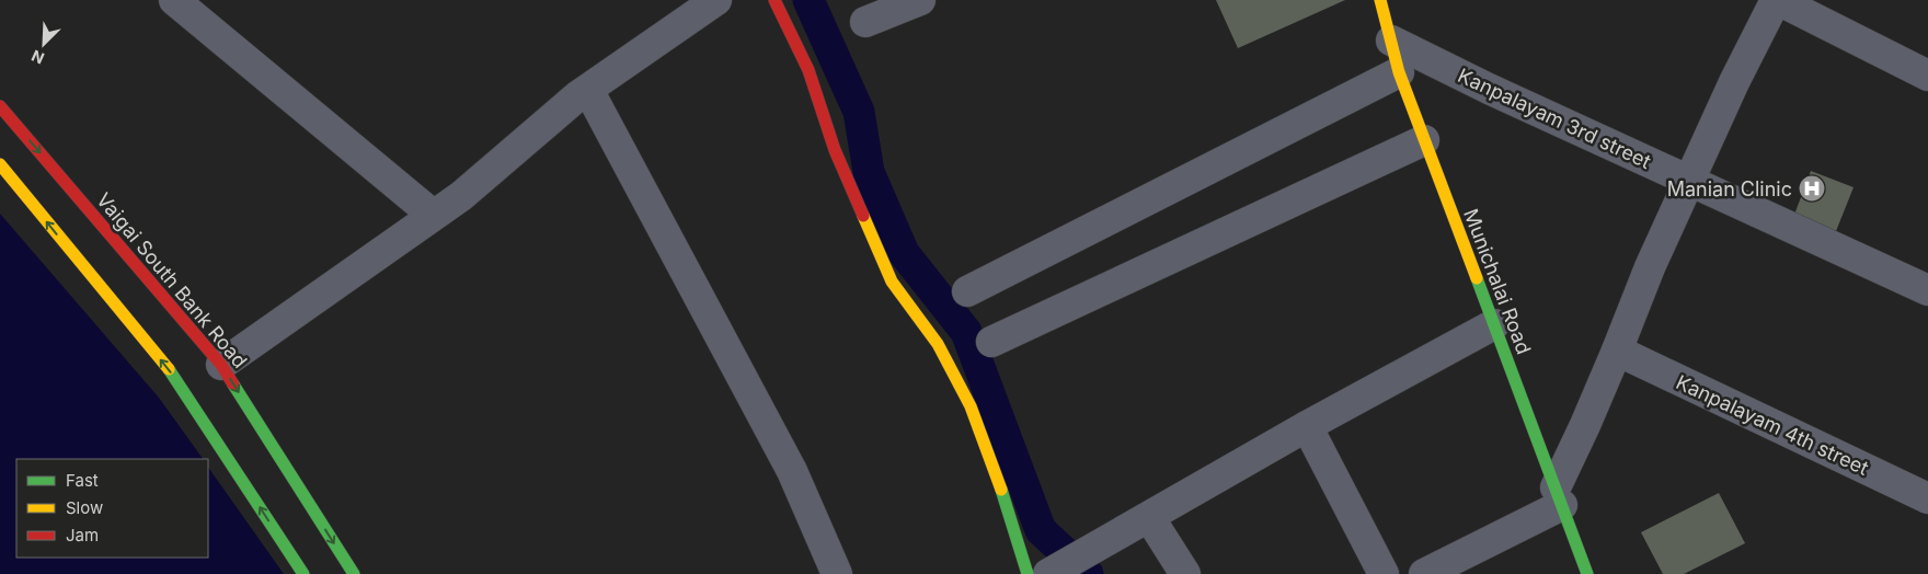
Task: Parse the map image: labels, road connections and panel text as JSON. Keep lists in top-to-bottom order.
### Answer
{
  "streets": {
    "main road": ["Vaigai South Bank Road", "Munichalai Road"],
    "street": ["Kanpalayam 3rd street", "Kanpalayam 4th street"]
  },
  "crossings": [
    ["Kanpalayam 3rd street", "Munichalai Road"]
  ],
  "places": {
    "hospital": ["Manian Clinic"]
  },
  "legend": ["Fast", "Slow", "Jam"],
  "north": "bottom left"
}
